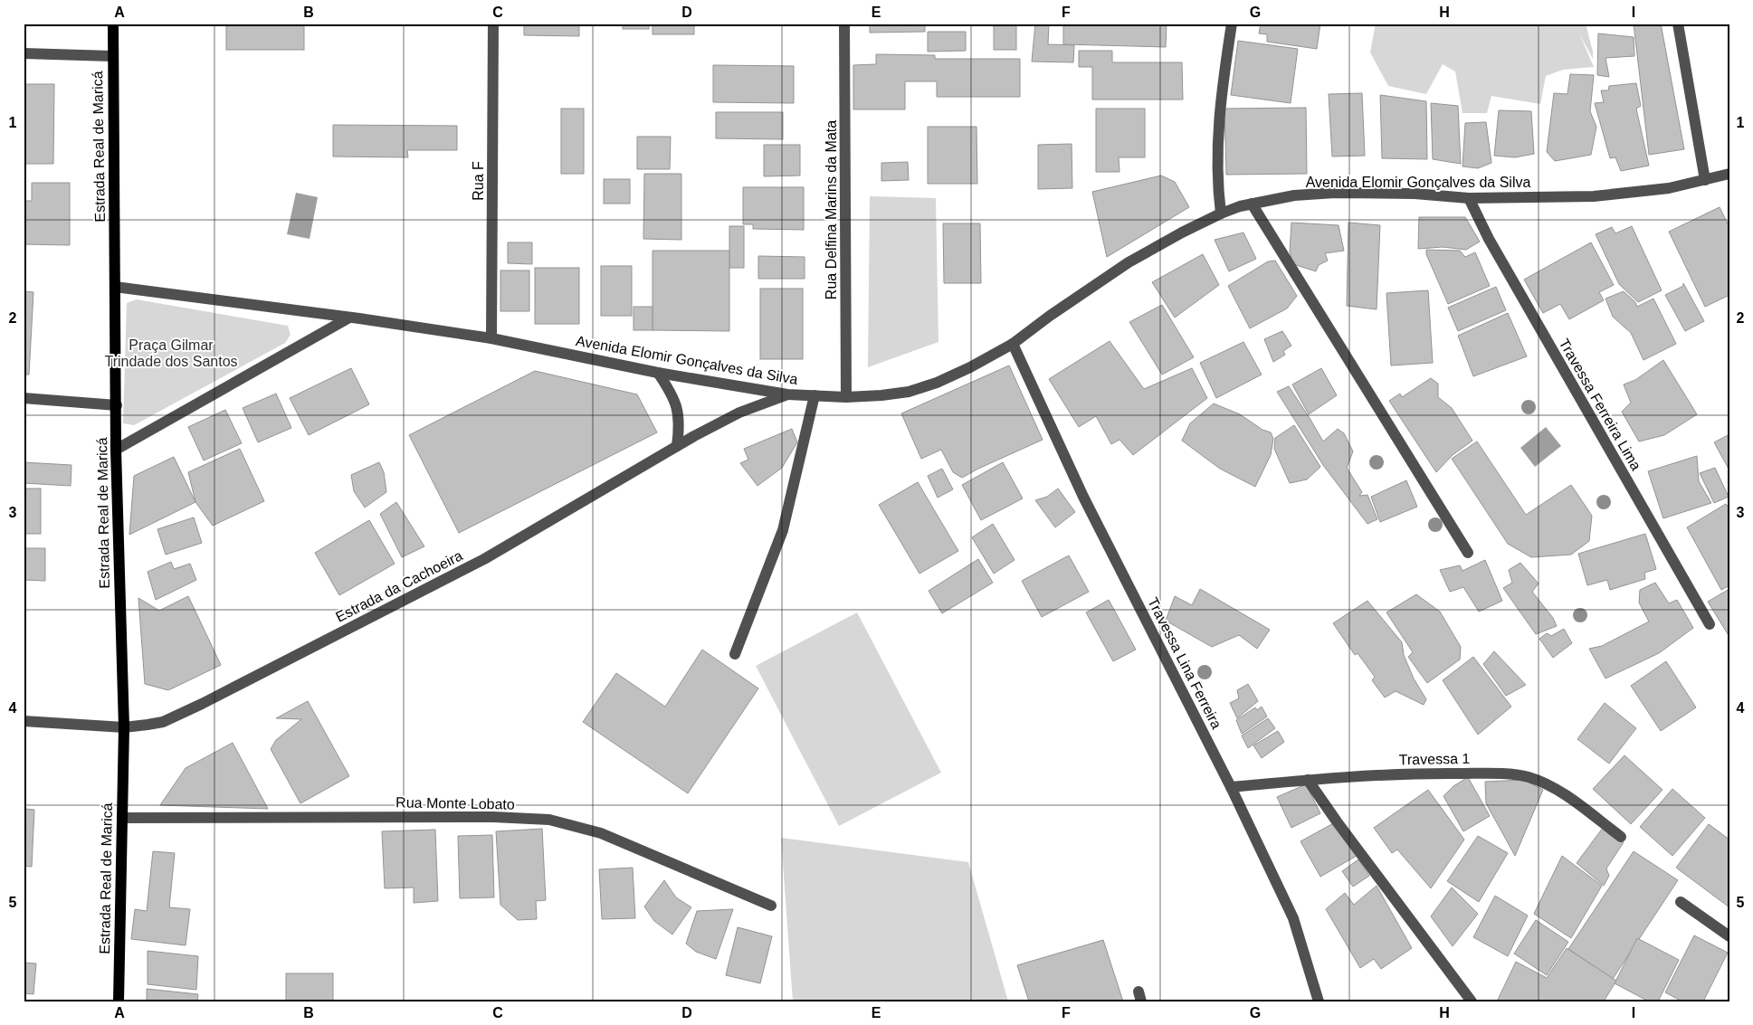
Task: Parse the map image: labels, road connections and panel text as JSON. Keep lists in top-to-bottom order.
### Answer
{
  "streets": {
    "main road": ["Estrada Real de Maricá"],
    "street": [
      "Rua F",
      "Avenida Elomir Gonçalves da Silva",
      "Rua Delfina Marins da Mata",
      "Travessa Ferreira Lima",
      "Estrada da Cachoeira",
      "Travessa Lina Ferreira",
      "Travessa 1",
      "Rua Monte Lobato"
    ]
  },
  "crossings": [
    ["Estrada Real de Maricá", "Estrada da Cachoeira"],
    ["Estrada Real de Maricá", "Rua Monte Lobato"],
    ["Rua F", "Avenida Elomir Gonçalves da Silva"],
    ["Avenida Elomir Gonçalves da Silva", "Rua Delfina Marins da Mata"],
    ["Avenida Elomir Gonçalves da Silva", "Travessa Ferreira Lima"],
    ["Avenida Elomir Gonçalves da Silva", "Estrada da Cachoeira"],
    ["Avenida Elomir Gonçalves da Silva", "Travessa Lina Ferreira"],
    ["Travessa Lina Ferreira", "Travessa 1"]
  ],
  "parks": ["Praça Gilmar Trindade dos Santos"],
  "grid": {
    "columns": [
      "A",
      "B",
      "C",
      "D",
      "E",
      "F",
      "G",
      "H",
      "I"
    ],
    "rows": [
      "1",
      "2",
      "3",
      "4",
      "5"
    ]
  }
}
